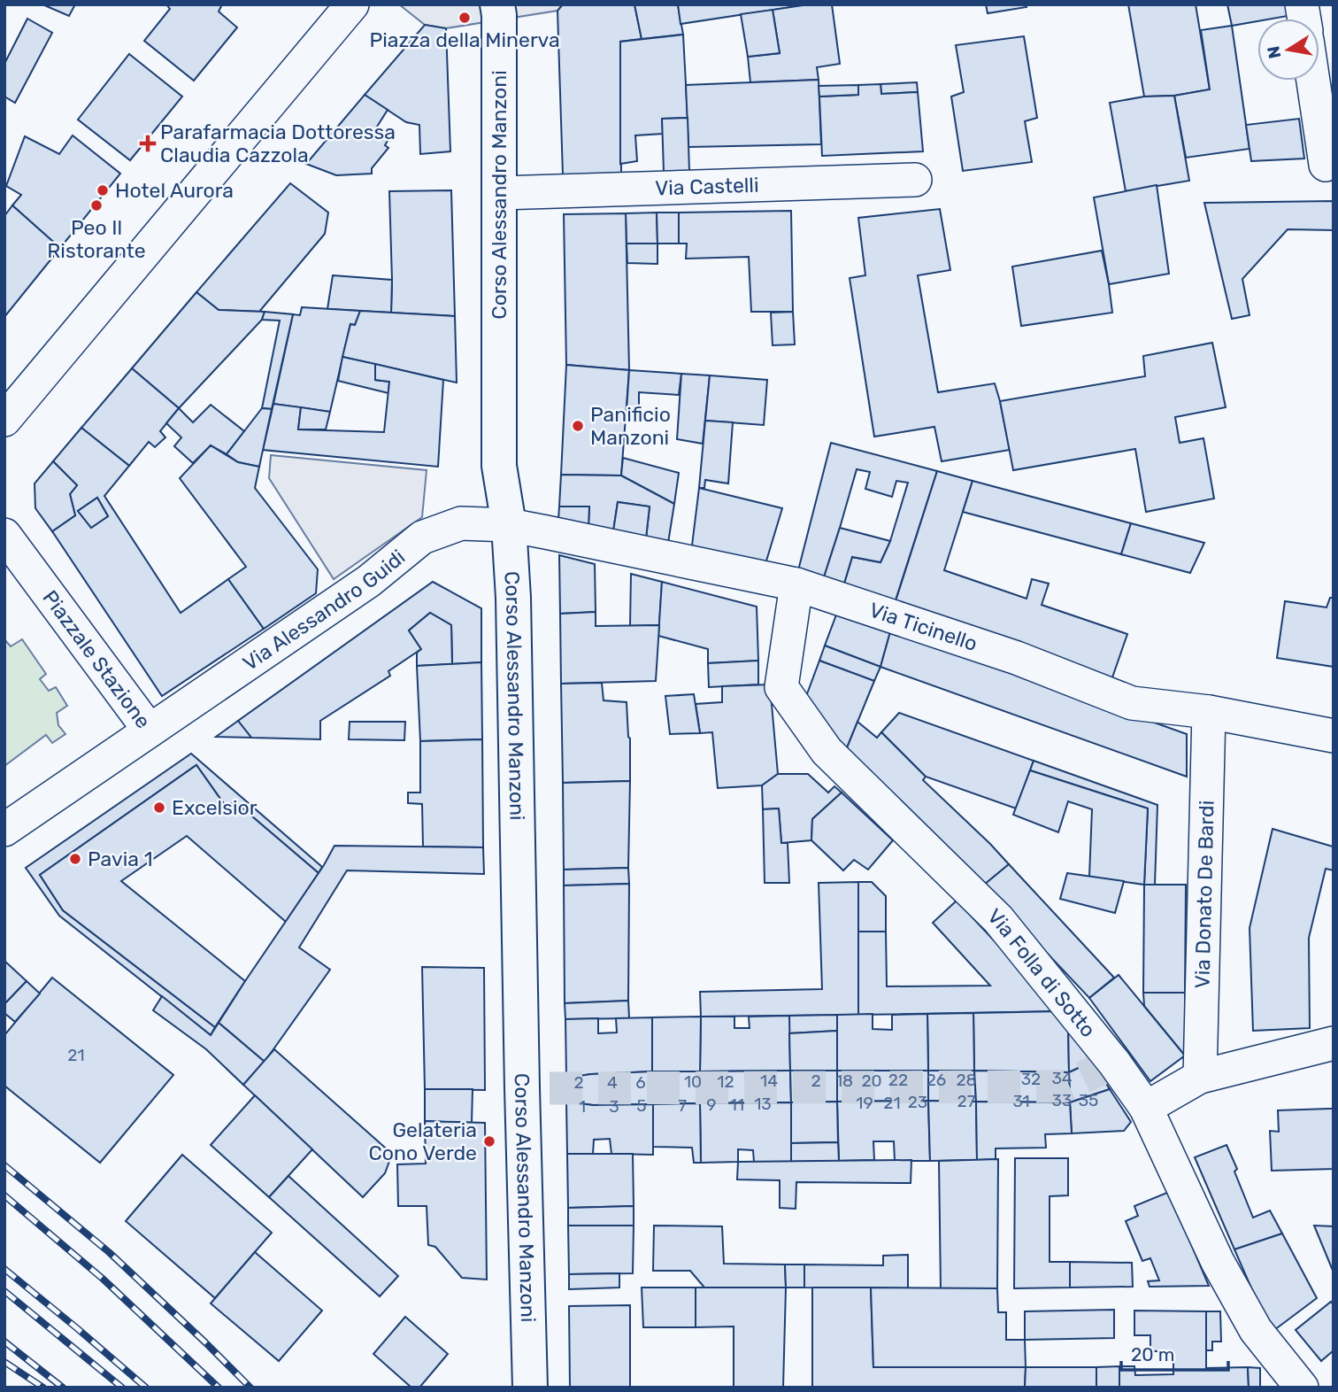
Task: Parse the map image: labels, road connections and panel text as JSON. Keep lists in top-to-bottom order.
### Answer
{
  "streets": {
    "street": [
      "Via Castelli",
      "Corso Alessandro Manzoni",
      "Via Alessandro Guidi",
      "Via Ticinello",
      "Piazzale Stazione",
      "Via Donato De Bardi",
      "Via Folla di Sotto"
    ]
  },
  "crossings": [
    ["Via Castelli", "Corso Alessandro Manzoni"],
    ["Corso Alessandro Manzoni", "Via Alessandro Guidi"],
    ["Corso Alessandro Manzoni", "Via Ticinello"],
    ["Via Alessandro Guidi", "Via Ticinello"],
    ["Via Alessandro Guidi", "Piazzale Stazione"],
    ["Via Ticinello", "Via Donato De Bardi"],
    ["Via Ticinello", "Via Folla di Sotto"]
  ],
  "places": {
    "other": [
      "Piazza della Minerva",
      "Hotel Aurora",
      "Peo Il Ristorante",
      "Panificio Manzoni",
      "Excelsior",
      "Pavia 1",
      "Gelateria Cono Verde"
    ],
    "health": ["Parafarmacia Dottoressa Claudia Cazzola"]
  },
  "house_numbers": [
    "21",
    "34",
    "32",
    "22",
    "26",
    "28",
    "14",
    "2",
    "18",
    "20",
    "10",
    "12",
    "2",
    "4",
    "6",
    "33",
    "35",
    "27",
    "31",
    "23",
    "19",
    "21",
    "13",
    "9",
    "11",
    "5",
    "7",
    "1",
    "3"
  ],
  "scale_bar": "20 m",
  "north": "left"
}
